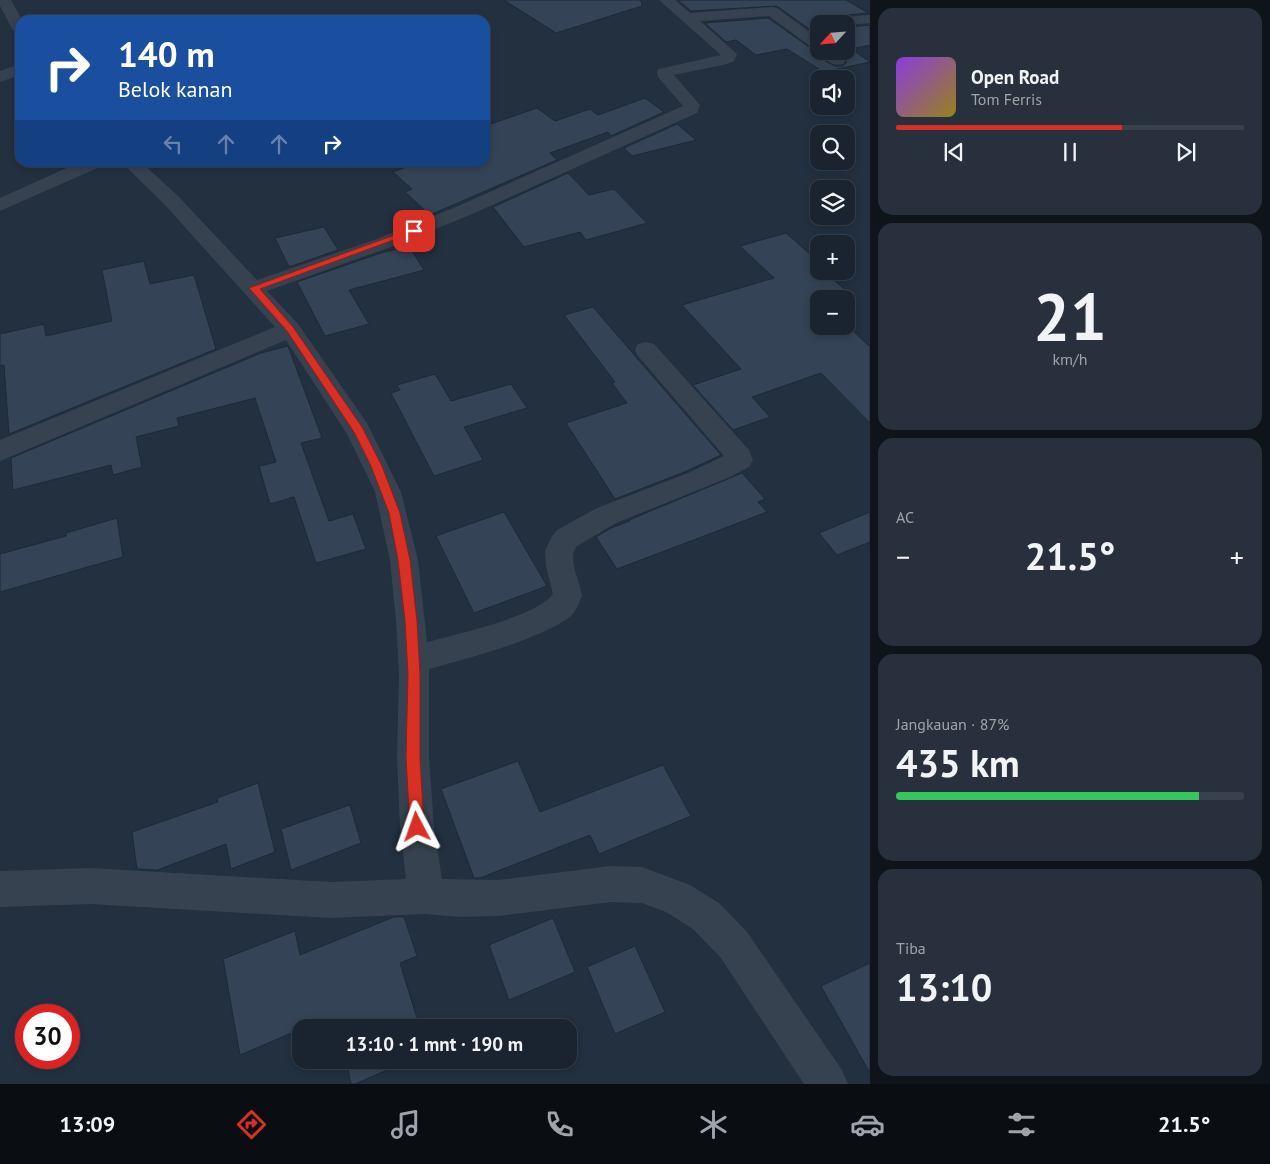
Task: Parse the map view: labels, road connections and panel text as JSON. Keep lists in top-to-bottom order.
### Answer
{
  "north": "bottom left",
  "page": {
    "map_buttons": ["+", "−"],
    "turn": ["140 m", "Belok kanan"],
    "song": ["Open Road", "Tom Ferris"],
    "tile": [
      ["21", "km/h"],
      "AC",
      ["Jangkauan · 87%", "435 km"],
      ["Tiba", "13:10"]
    ],
    "heat": ["−", "21.5°", "+"],
    "limit": "30",
    "trip": "13:10 · 1 mnt · 190 m",
    "tabs": ["13:09", "21.5°"]
  }
}
